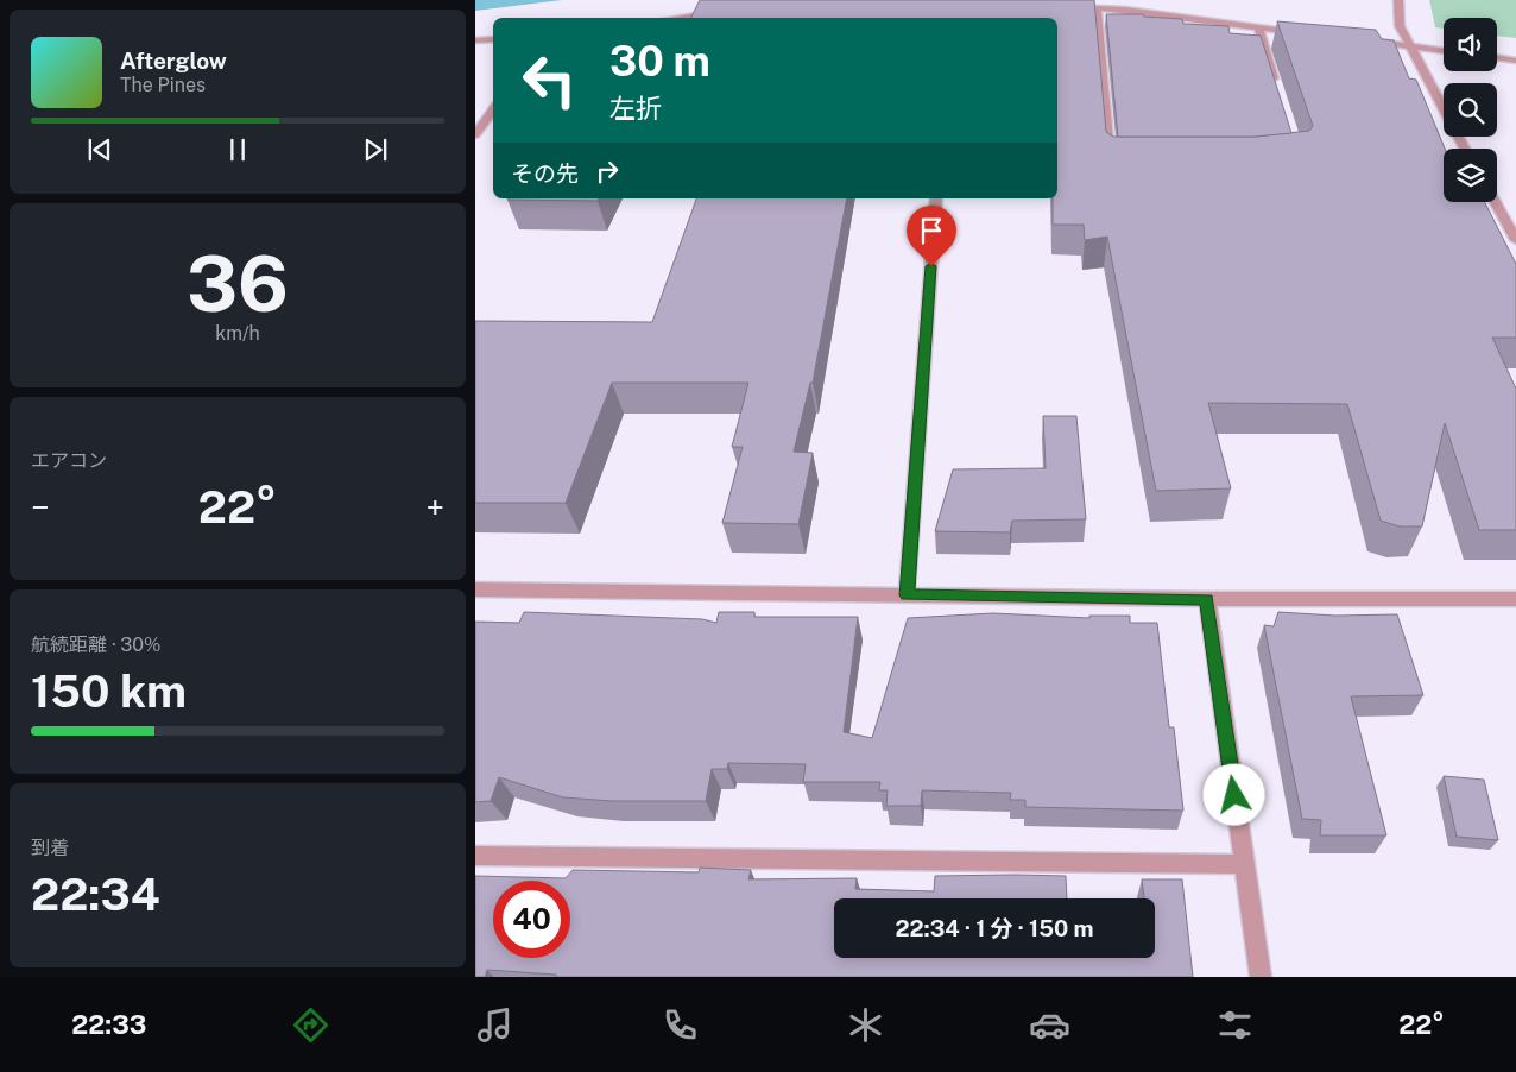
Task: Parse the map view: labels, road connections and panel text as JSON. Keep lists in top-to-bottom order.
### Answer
{
  "page": {
    "turn": ["30 m", "左折"],
    "song": ["Afterglow", "The Pines"],
    "then": "その先",
    "tile": [
      ["36", "km/h"],
      "エアコン",
      ["航続距離 · 30%", "150 km"],
      ["到着", "22:34"]
    ],
    "heat": ["−", "22°", "+"],
    "limit": "40",
    "trip": "22:34 · 1 分 · 150 m",
    "tabs": ["22:33", "22°"]
  }
}
